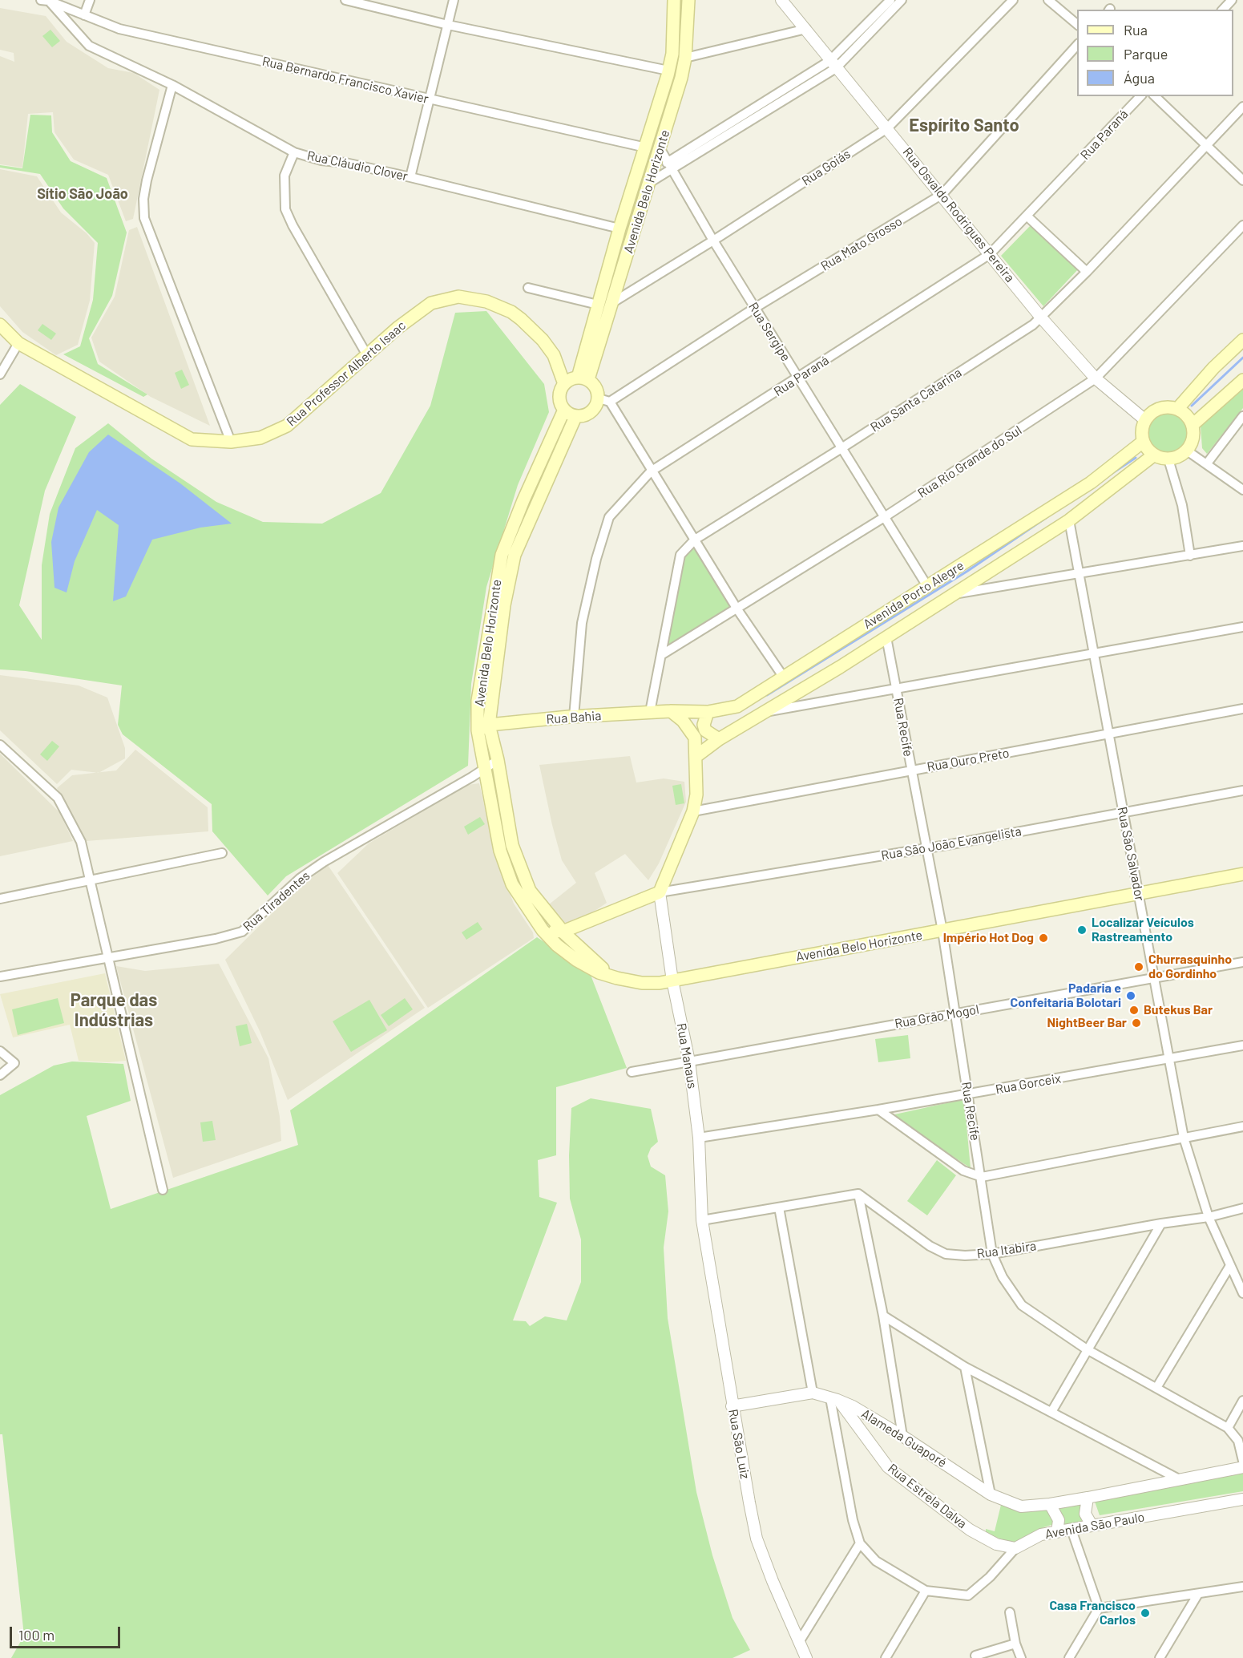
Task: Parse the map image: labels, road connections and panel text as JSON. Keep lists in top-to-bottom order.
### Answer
{
  "streets": {
    "main road": [
      "Avenida Belo Horizonte",
      "Rua Professor Alberto Isaac",
      "Avenida Porto Alegre",
      "Rua Bahia"
    ],
    "street": [
      "Rua Bernardo Francisco Xavier",
      "Rua Paraná",
      "Rua Cláudio Clover",
      "Rua Goiás",
      "Rua Osvaldo Rodrigues Pereira",
      "Rua Mato Grosso",
      "Rua Sergipe",
      "Rua Santa Catarina",
      "Rua Rio Grande do Sul",
      "Rua Recife",
      "Rua Ouro Preto",
      "Rua São João Evangelista",
      "Rua São Salvador",
      "Rua Tiradentes",
      "Rua Grão Mogol",
      "Rua Manaus",
      "Rua Gorceix",
      "Rua Itabira",
      "Alameda Guaporé",
      "Rua São Luiz",
      "Rua Estrela Dalva",
      "Avenida São Paulo"
    ]
  },
  "crossings": [
    ["Rua Bernardo Francisco Xavier", "Rua Cláudio Clover"],
    ["Rua Bernardo Francisco Xavier", "Avenida Belo Horizonte"],
    ["Rua Paraná", "Rua Osvaldo Rodrigues Pereira"],
    ["Rua Paraná", "Rua Sergipe"],
    ["Rua Paraná", "Rua Bahia"],
    ["Rua Cláudio Clover", "Avenida Belo Horizonte"],
    ["Rua Goiás", "Avenida Belo Horizonte"],
    ["Rua Goiás", "Rua Osvaldo Rodrigues Pereira"],
    ["Rua Goiás", "Rua Sergipe"],
    ["Avenida Belo Horizonte", "Rua Mato Grosso"],
    ["Avenida Belo Horizonte", "Rua Sergipe"],
    ["Avenida Belo Horizonte", "Rua Professor Alberto Isaac"],
    ["Avenida Belo Horizonte", "Rua Bahia"],
    ["Avenida Belo Horizonte", "Rua Recife"],
    ["Avenida Belo Horizonte", "Rua São Salvador"],
    ["Avenida Belo Horizonte", "Rua Tiradentes"],
    ["Avenida Belo Horizonte", "Rua Manaus"],
    ["Rua Osvaldo Rodrigues Pereira", "Rua Mato Grosso"],
    ["Rua Osvaldo Rodrigues Pereira", "Rua Santa Catarina"],
    ["Rua Osvaldo Rodrigues Pereira", "Rua Rio Grande do Sul"],
    ["Rua Osvaldo Rodrigues Pereira", "Avenida Porto Alegre"],
    ["Rua Mato Grosso", "Rua Sergipe"],
    ["Rua Mato Grosso", "Rua Professor Alberto Isaac"],
    ["Rua Sergipe", "Rua Santa Catarina"],
    ["Rua Sergipe", "Rua Rio Grande do Sul"],
    ["Rua Sergipe", "Avenida Porto Alegre"],
    ["Rua Santa Catarina", "Rua Rio Grande do Sul"],
    ["Rua Santa Catarina", "Rua Bahia"],
    ["Avenida Porto Alegre", "Rua Bahia"],
    ["Avenida Porto Alegre", "Rua Recife"],
    ["Avenida Porto Alegre", "Rua São Salvador"],
    ["Rua Recife", "Rua Ouro Preto"],
    ["Rua Recife", "Rua São João Evangelista"],
    ["Rua Recife", "Rua Grão Mogol"],
    ["Rua Recife", "Rua Gorceix"],
    ["Rua Recife", "Rua Itabira"],
    ["Rua Ouro Preto", "Rua São Salvador"],
    ["Rua São João Evangelista", "Rua São Salvador"],
    ["Rua São João Evangelista", "Rua Manaus"],
    ["Rua São Salvador", "Rua Grão Mogol"],
    ["Rua São Salvador", "Rua Gorceix"],
    ["Rua São Salvador", "Rua Itabira"],
    ["Rua Grão Mogol", "Rua Manaus"],
    ["Rua Manaus", "Rua Gorceix"],
    ["Rua Manaus", "Rua São Luiz"],
    ["Alameda Guaporé", "Rua Estrela Dalva"],
    ["Rua Estrela Dalva", "Avenida São Paulo"]
  ],
  "districts": ["Espírito Santo", "Sítio São João", "Parque das Indústrias"],
  "places": [
    "Localizar Veículos Rastreamento",
    "Império Hot Dog",
    "Churrasquinho do Gordinho",
    "Padaria e Confeitaria Bolotari",
    "Butekus Bar",
    "NightBeer Bar",
    "Casa Francisco Carlos"
  ],
  "legend": ["Rua", "Parque", "Água"],
  "scale_bar": "100 m"
}
